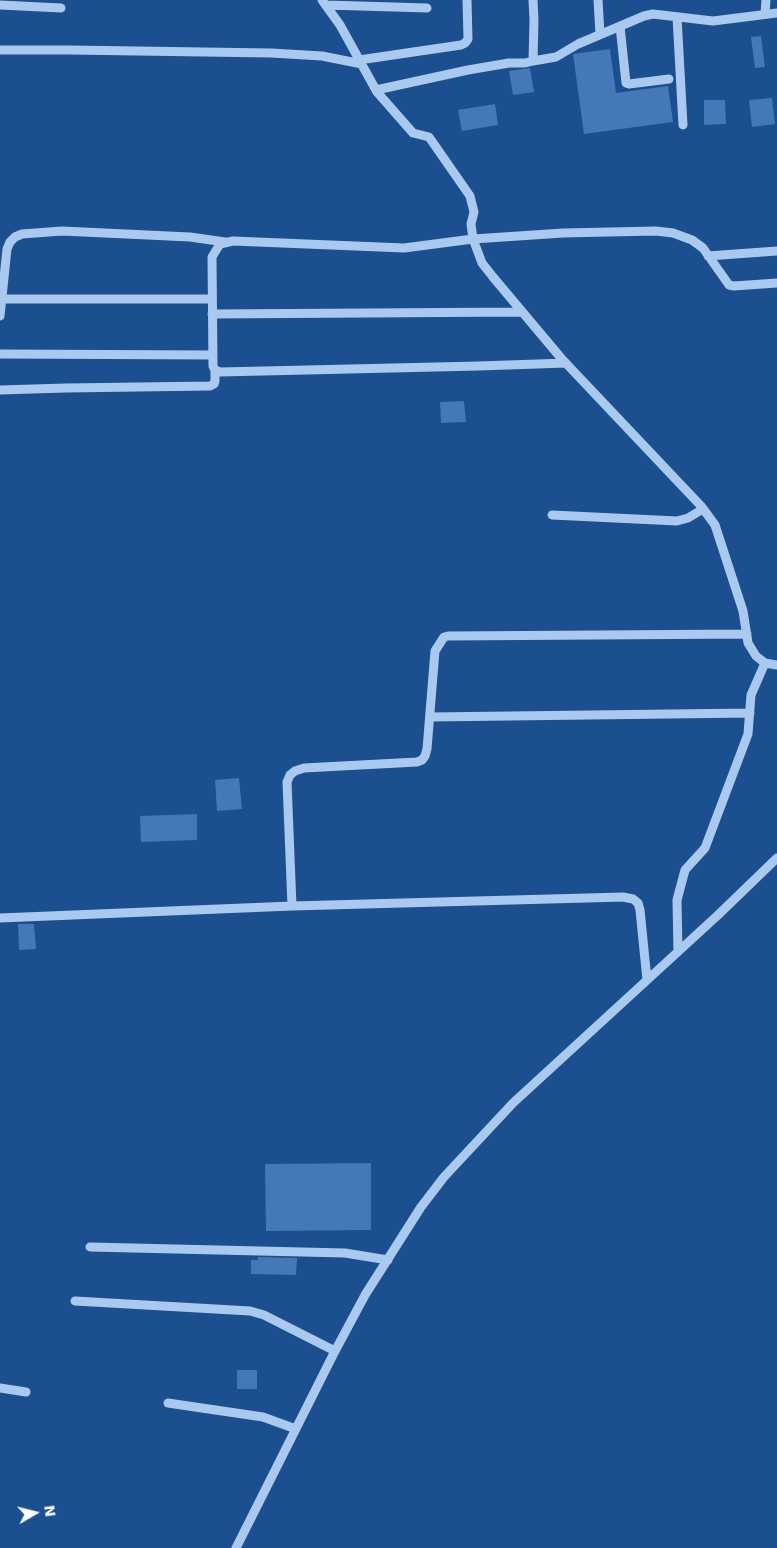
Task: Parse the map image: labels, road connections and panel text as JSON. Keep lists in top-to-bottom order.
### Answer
{
  "north": "right"
}
